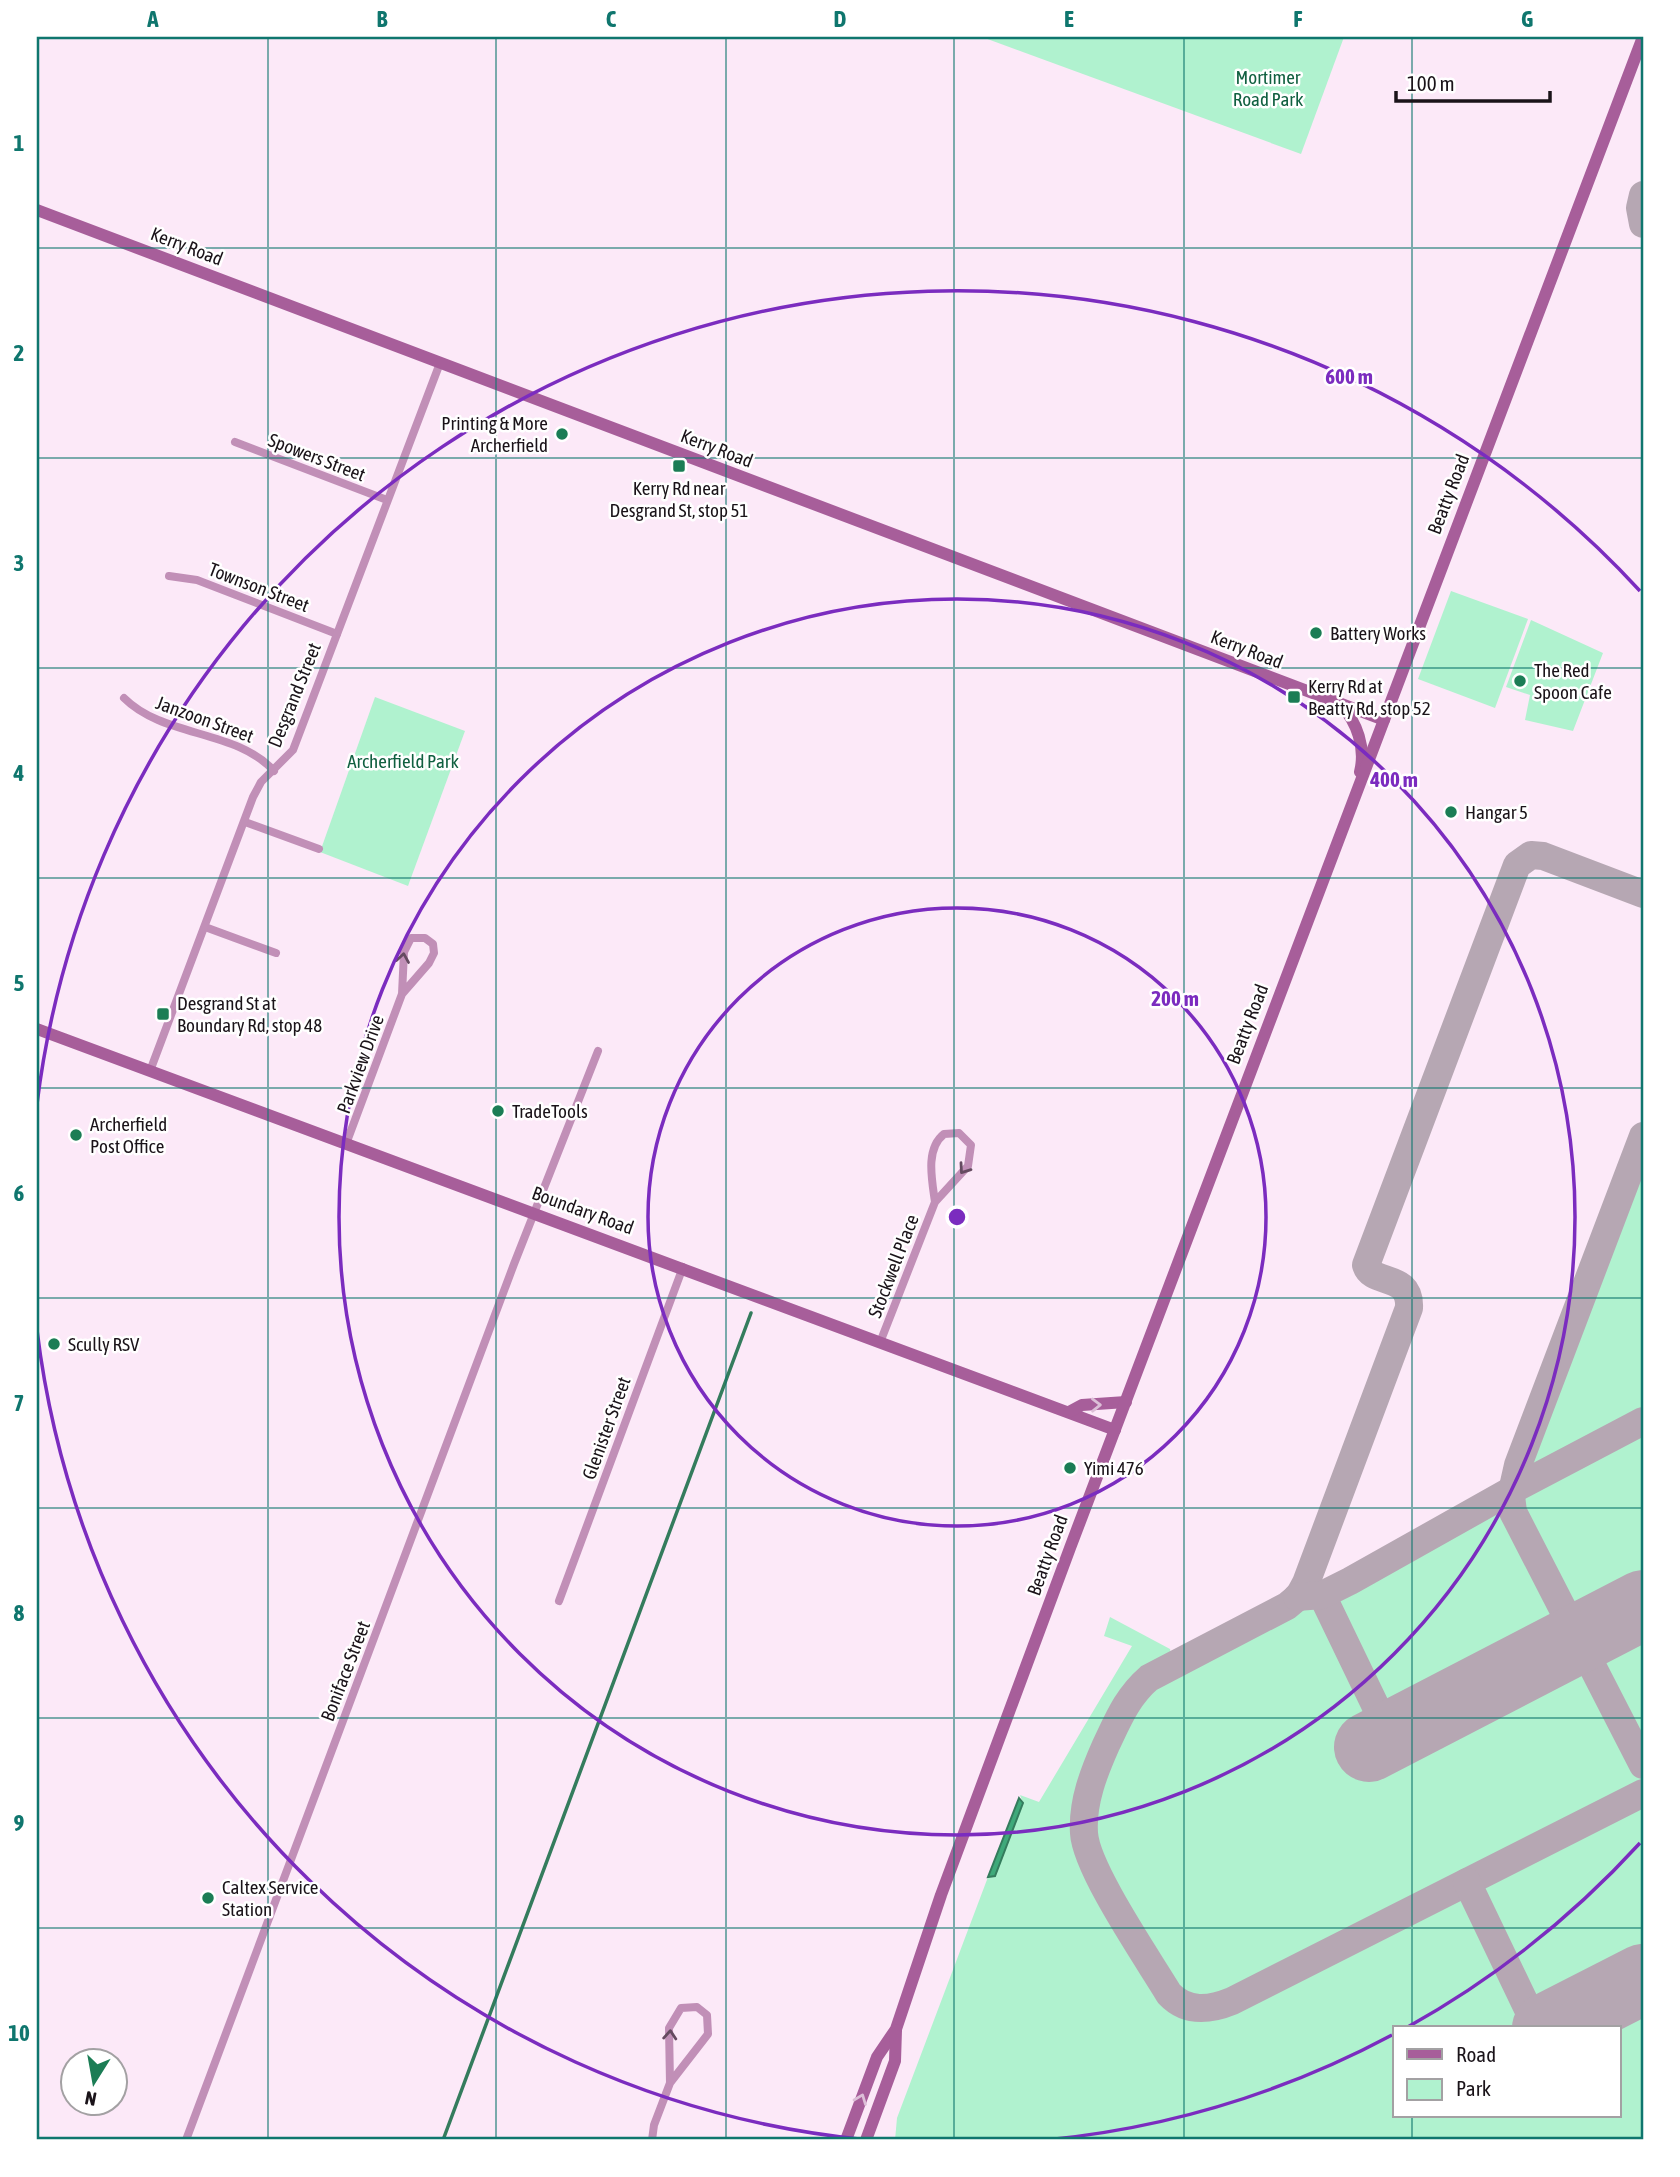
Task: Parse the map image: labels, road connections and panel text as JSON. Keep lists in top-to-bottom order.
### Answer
{
  "streets": {
    "main road": ["Kerry Road", "Beatty Road", "Boundary Road"],
    "street": [
      "Spowers Street",
      "Townson Street",
      "Desgrand Street",
      "Janzoon Street",
      "Parkview Drive",
      "Stockwell Place",
      "Glenister Street",
      "Boniface Street"
    ]
  },
  "crossings": [
    ["Kerry Road", "Beatty Road"],
    ["Kerry Road", "Desgrand Street"],
    ["Spowers Street", "Desgrand Street"],
    ["Beatty Road", "Boundary Road"],
    ["Townson Street", "Desgrand Street"],
    ["Desgrand Street", "Janzoon Street"],
    ["Desgrand Street", "Boundary Road"],
    ["Parkview Drive", "Boundary Road"],
    ["Boundary Road", "Stockwell Place"],
    ["Boundary Road", "Glenister Street"],
    ["Boundary Road", "Boniface Street"]
  ],
  "parks": ["Mortimer Road Park", "Archerfield Park"],
  "places": {
    "other": [
      "Printing & More Archerfield",
      "Battery Works",
      "The Red Spoon Cafe",
      "Hangar 5",
      "TradeTools",
      "Archerfield Post Office",
      "Scully RSV",
      "Yimi 476",
      "Caltex Service Station"
    ],
    "transit": ["Kerry Rd near Desgrand St, stop 51", "Kerry Rd at Beatty Rd, stop 52", "Desgrand St at Boundary Rd, stop 48"]
  },
  "legend": ["Road", "Park"],
  "scale_bar": "100 m",
  "north": "bottom",
  "grid": {
    "columns": [
      "A",
      "B",
      "C",
      "D",
      "E",
      "F",
      "G"
    ],
    "rows": [
      "1",
      "2",
      "3",
      "4",
      "5",
      "6",
      "7",
      "8",
      "9",
      "10"
    ]
  },
  "rings": ["600 m", "400 m", "200 m"]
}
